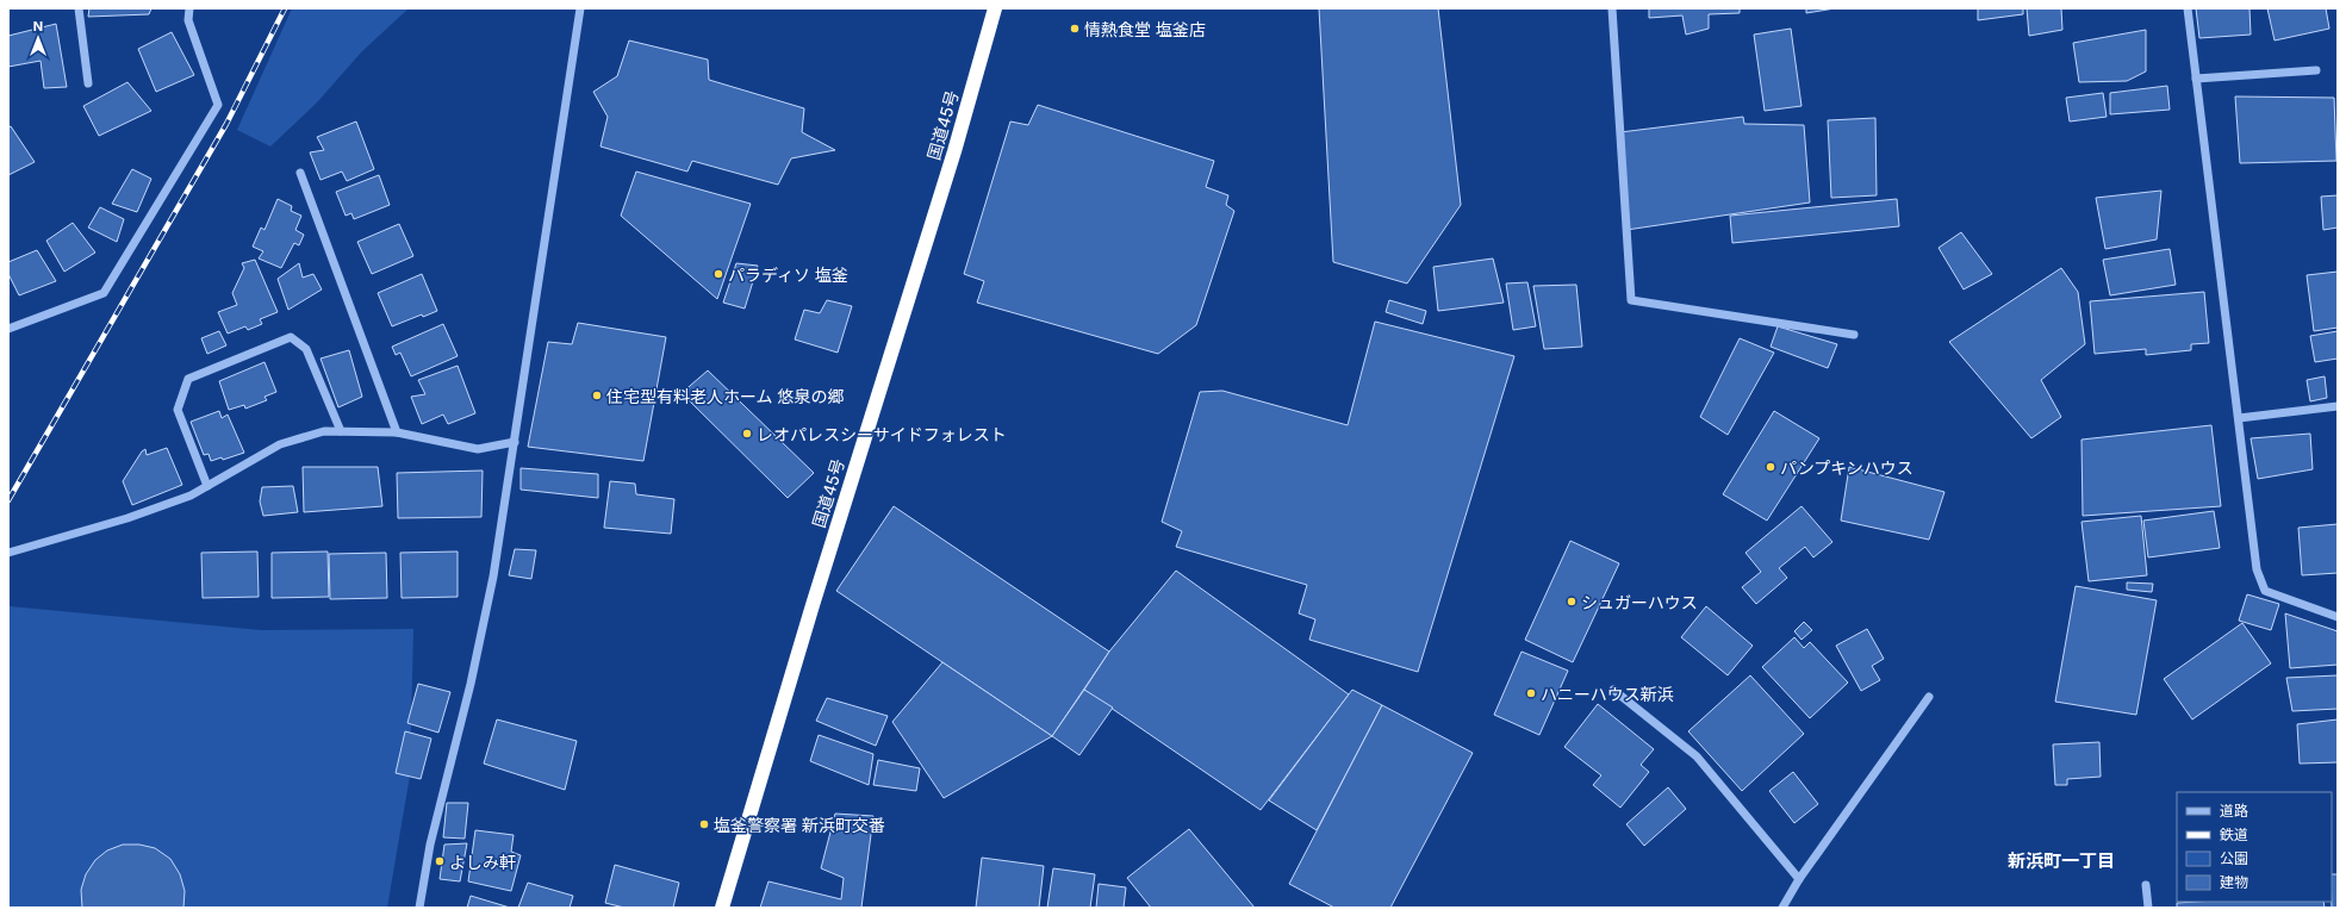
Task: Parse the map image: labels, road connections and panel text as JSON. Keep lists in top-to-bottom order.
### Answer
{
  "streets": {
    "highway": ["国道45号"]
  },
  "districts": ["新浜町一丁目"],
  "places": [
    "情熱食堂 塩釜店",
    "パラディソ 塩釜",
    "住宅型有料老人ホーム 悠泉の郷",
    "レオパレスシーサイドフォレスト",
    "パンプキンハウス",
    "シュガーハウス",
    "ハニーハウス新浜",
    "塩釜警察署 新浜町交番",
    "よしみ軒"
  ],
  "legend": [
    "道路",
    "鉄道",
    "公園",
    "建物"
  ],
  "north": "top"
}
